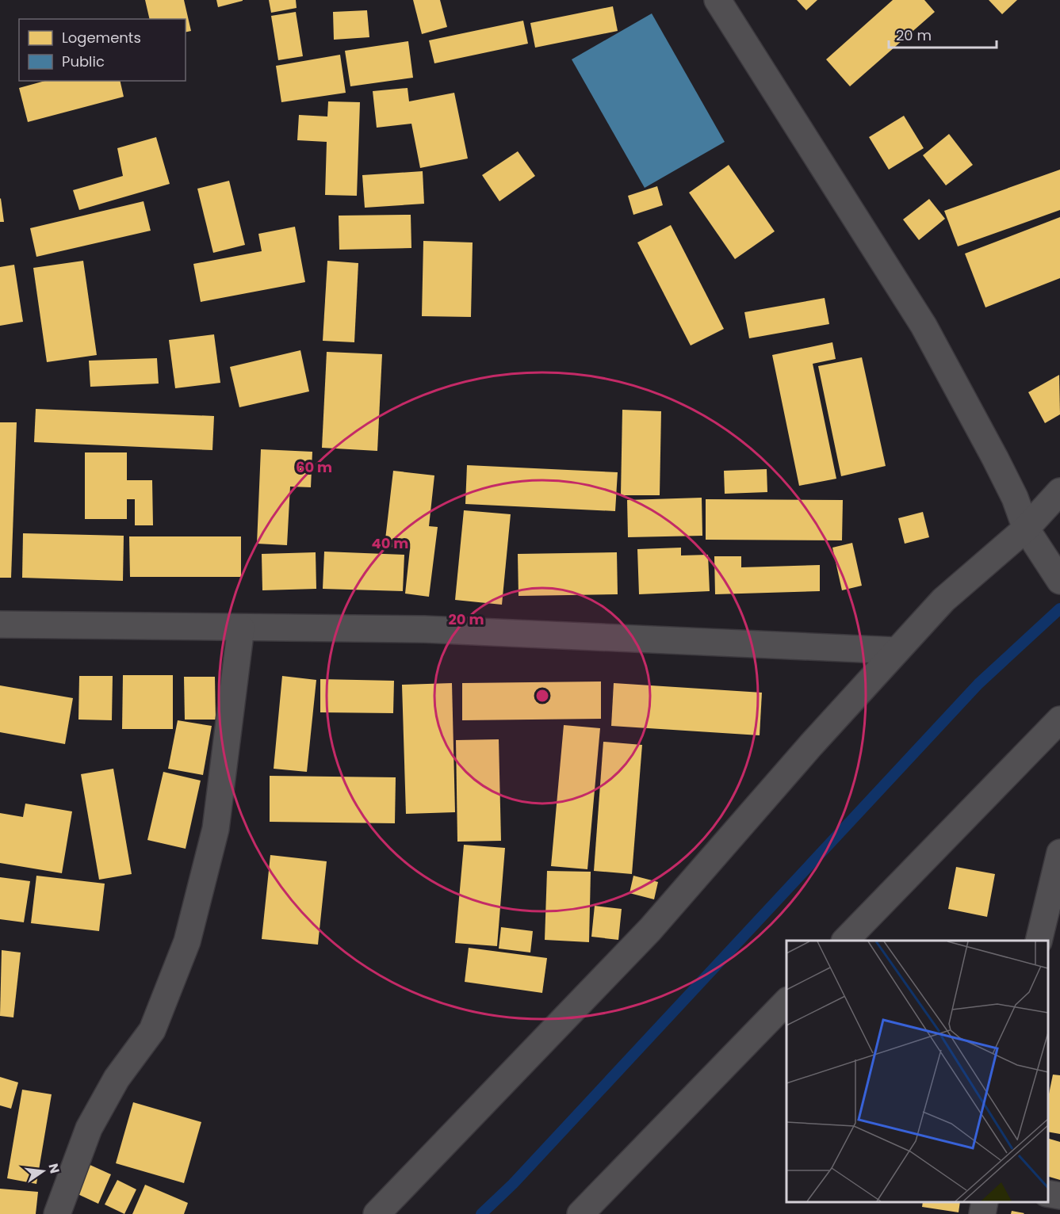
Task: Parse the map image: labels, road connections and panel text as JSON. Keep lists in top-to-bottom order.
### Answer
{
  "legend": ["Logements", "Public"],
  "scale_bar": "20 m",
  "north": "right",
  "rings": ["60 m", "40 m", "20 m"]
}
